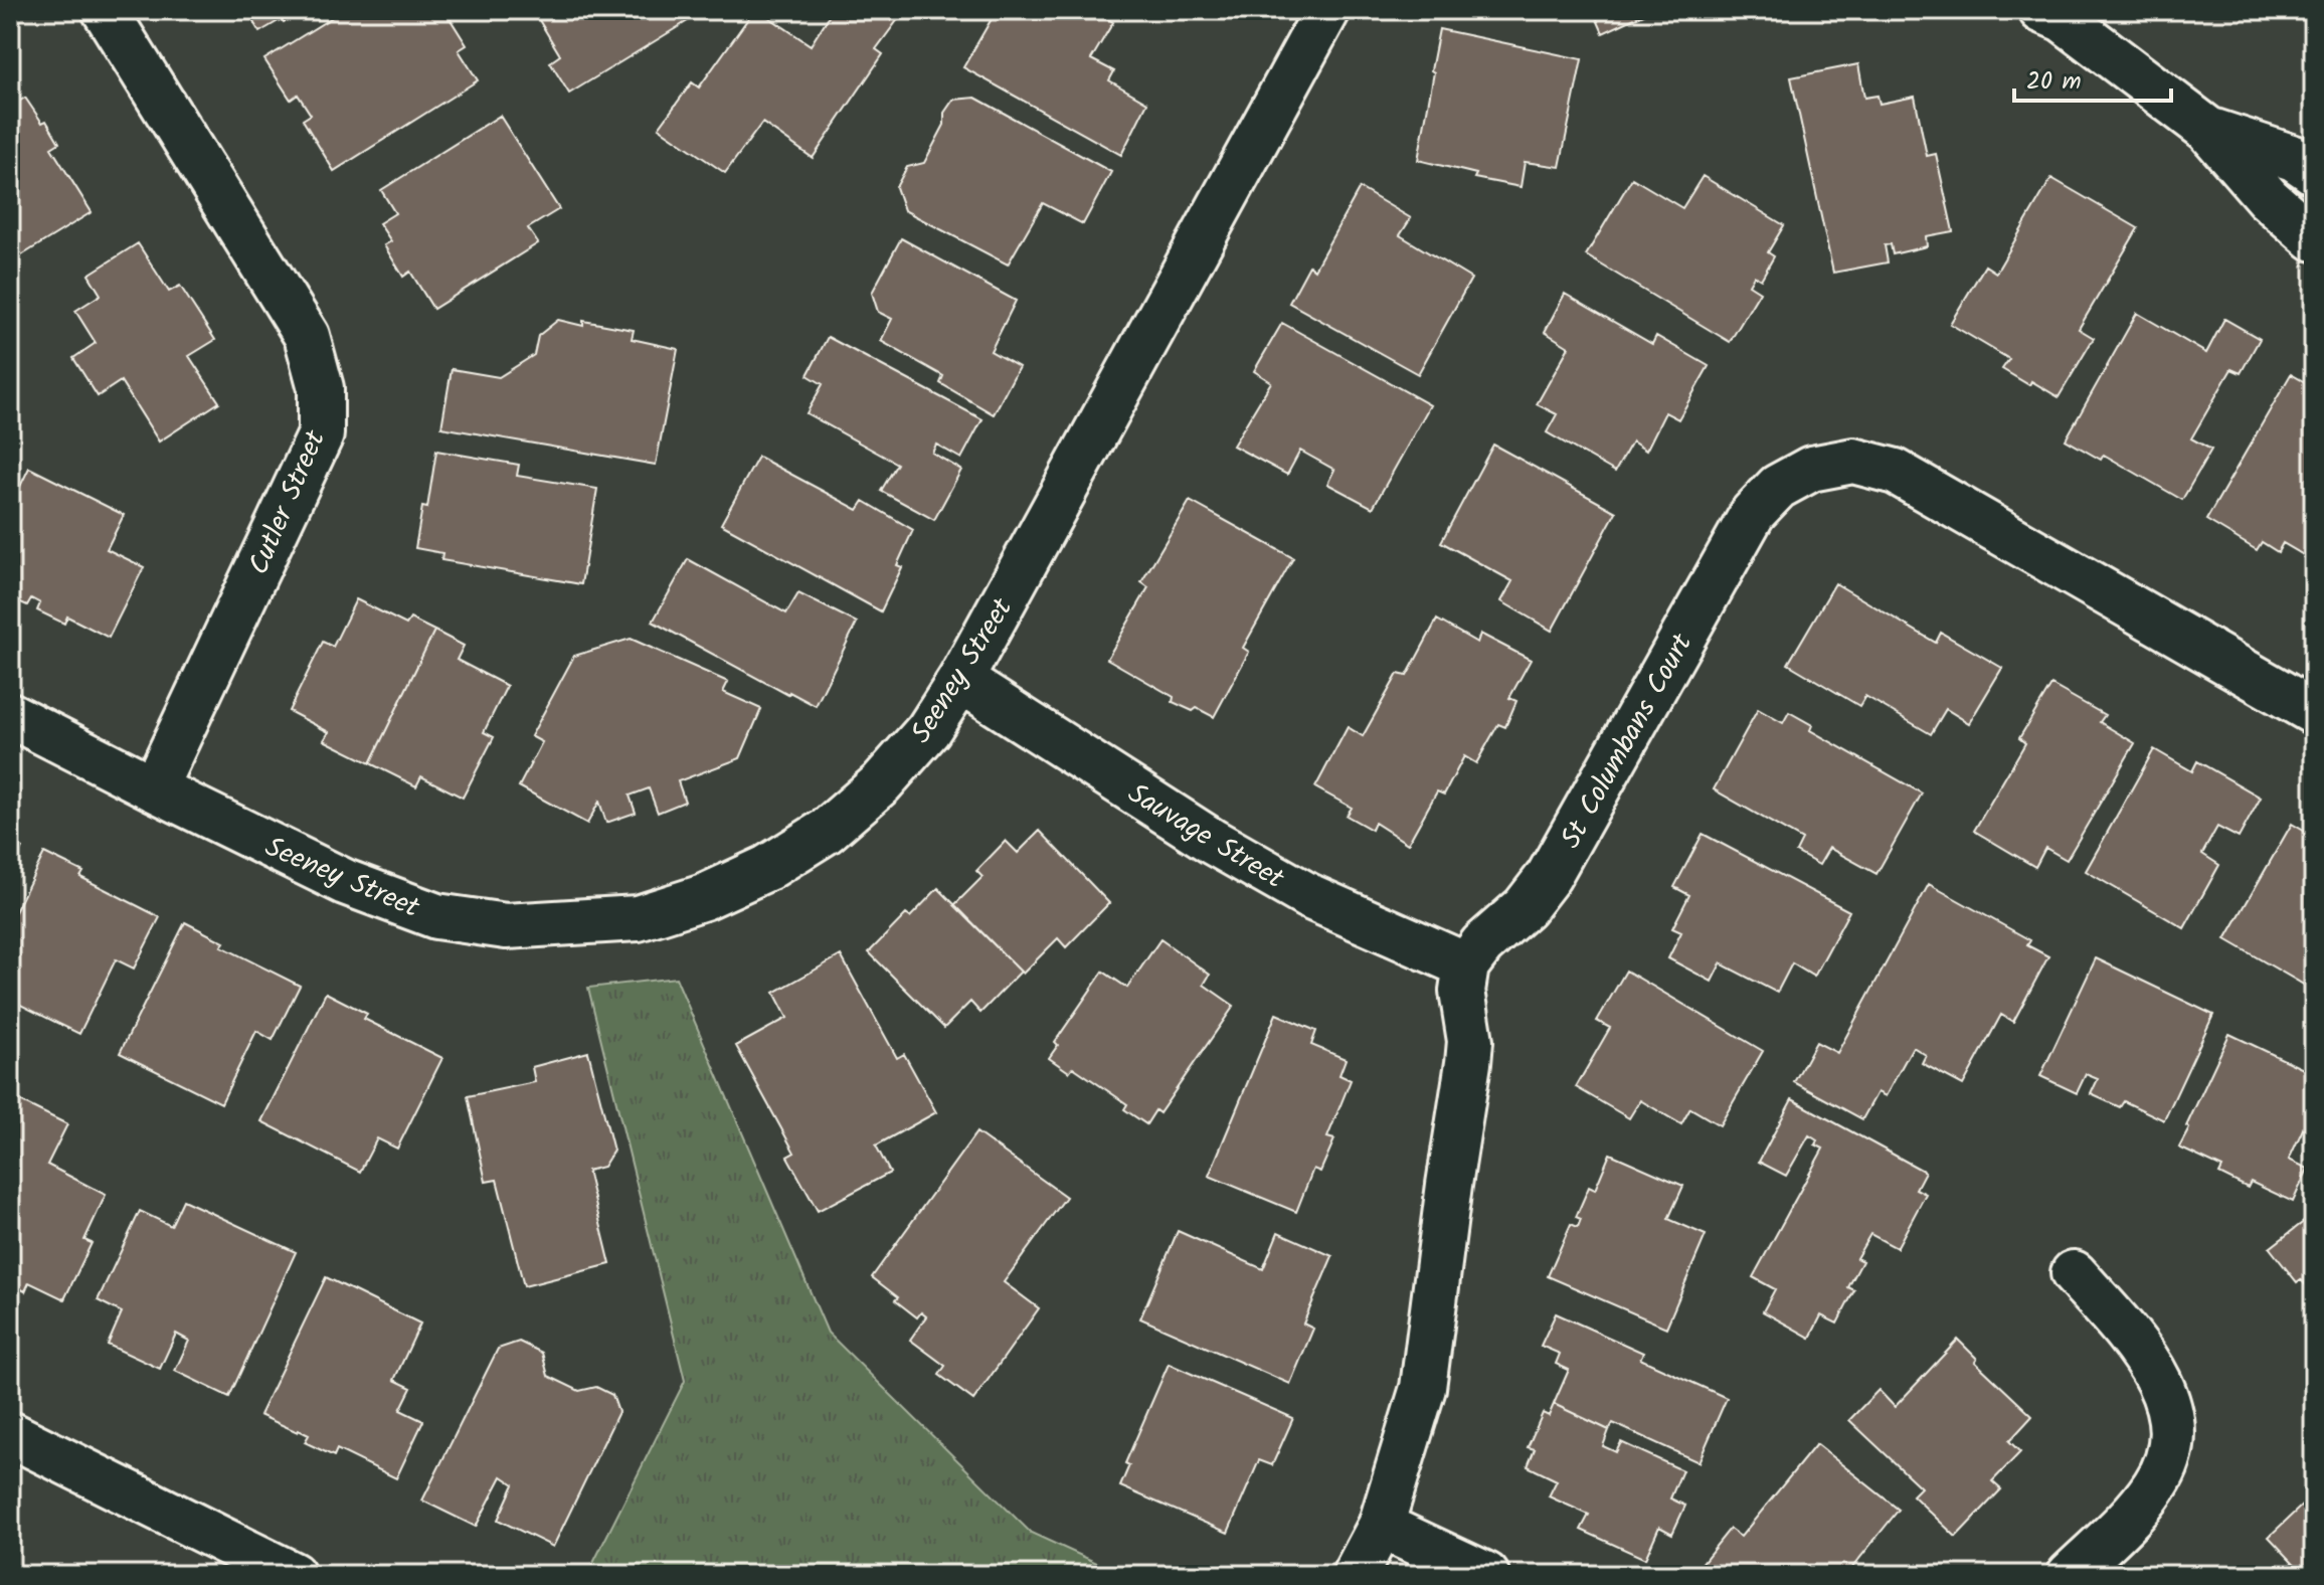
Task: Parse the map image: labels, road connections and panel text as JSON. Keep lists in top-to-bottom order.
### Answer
{
  "streets": {
    "street": [
      "Cutler Street",
      "Seeney Street",
      "St Columbans Court",
      "Sauvage Street"
    ]
  },
  "crossings": [
    ["Cutler Street", "Seeney Street"],
    ["Seeney Street", "Sauvage Street"],
    ["St Columbans Court", "Sauvage Street"]
  ],
  "scale_bar": "20 m"
}
